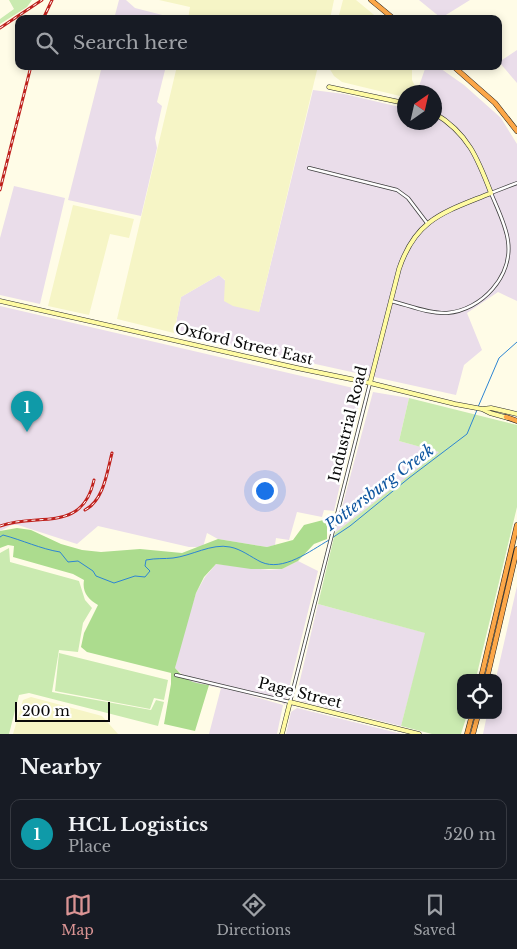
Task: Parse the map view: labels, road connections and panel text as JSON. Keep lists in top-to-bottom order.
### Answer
{
  "streets": {
    "street": ["Oxford Street East", "Industrial Road", "Page Street"]
  },
  "crossings": [
    ["Oxford Street East", "Industrial Road"],
    ["Industrial Road", "Page Street"]
  ],
  "water": ["Pottersburg Creek"],
  "scale_bar": "200 m",
  "north": "top right",
  "page": {
    "search": "Search here",
    "pins": "1",
    "scale": "200 m",
    "heading": "Nearby",
    "list": [
      {
        "mark": "1",
        "name": "HCL Logistics",
        "note": "Place",
        "value": "520 m"
      }
    ],
    "nav": ["Map", "Directions", "Saved"]
  }
}
